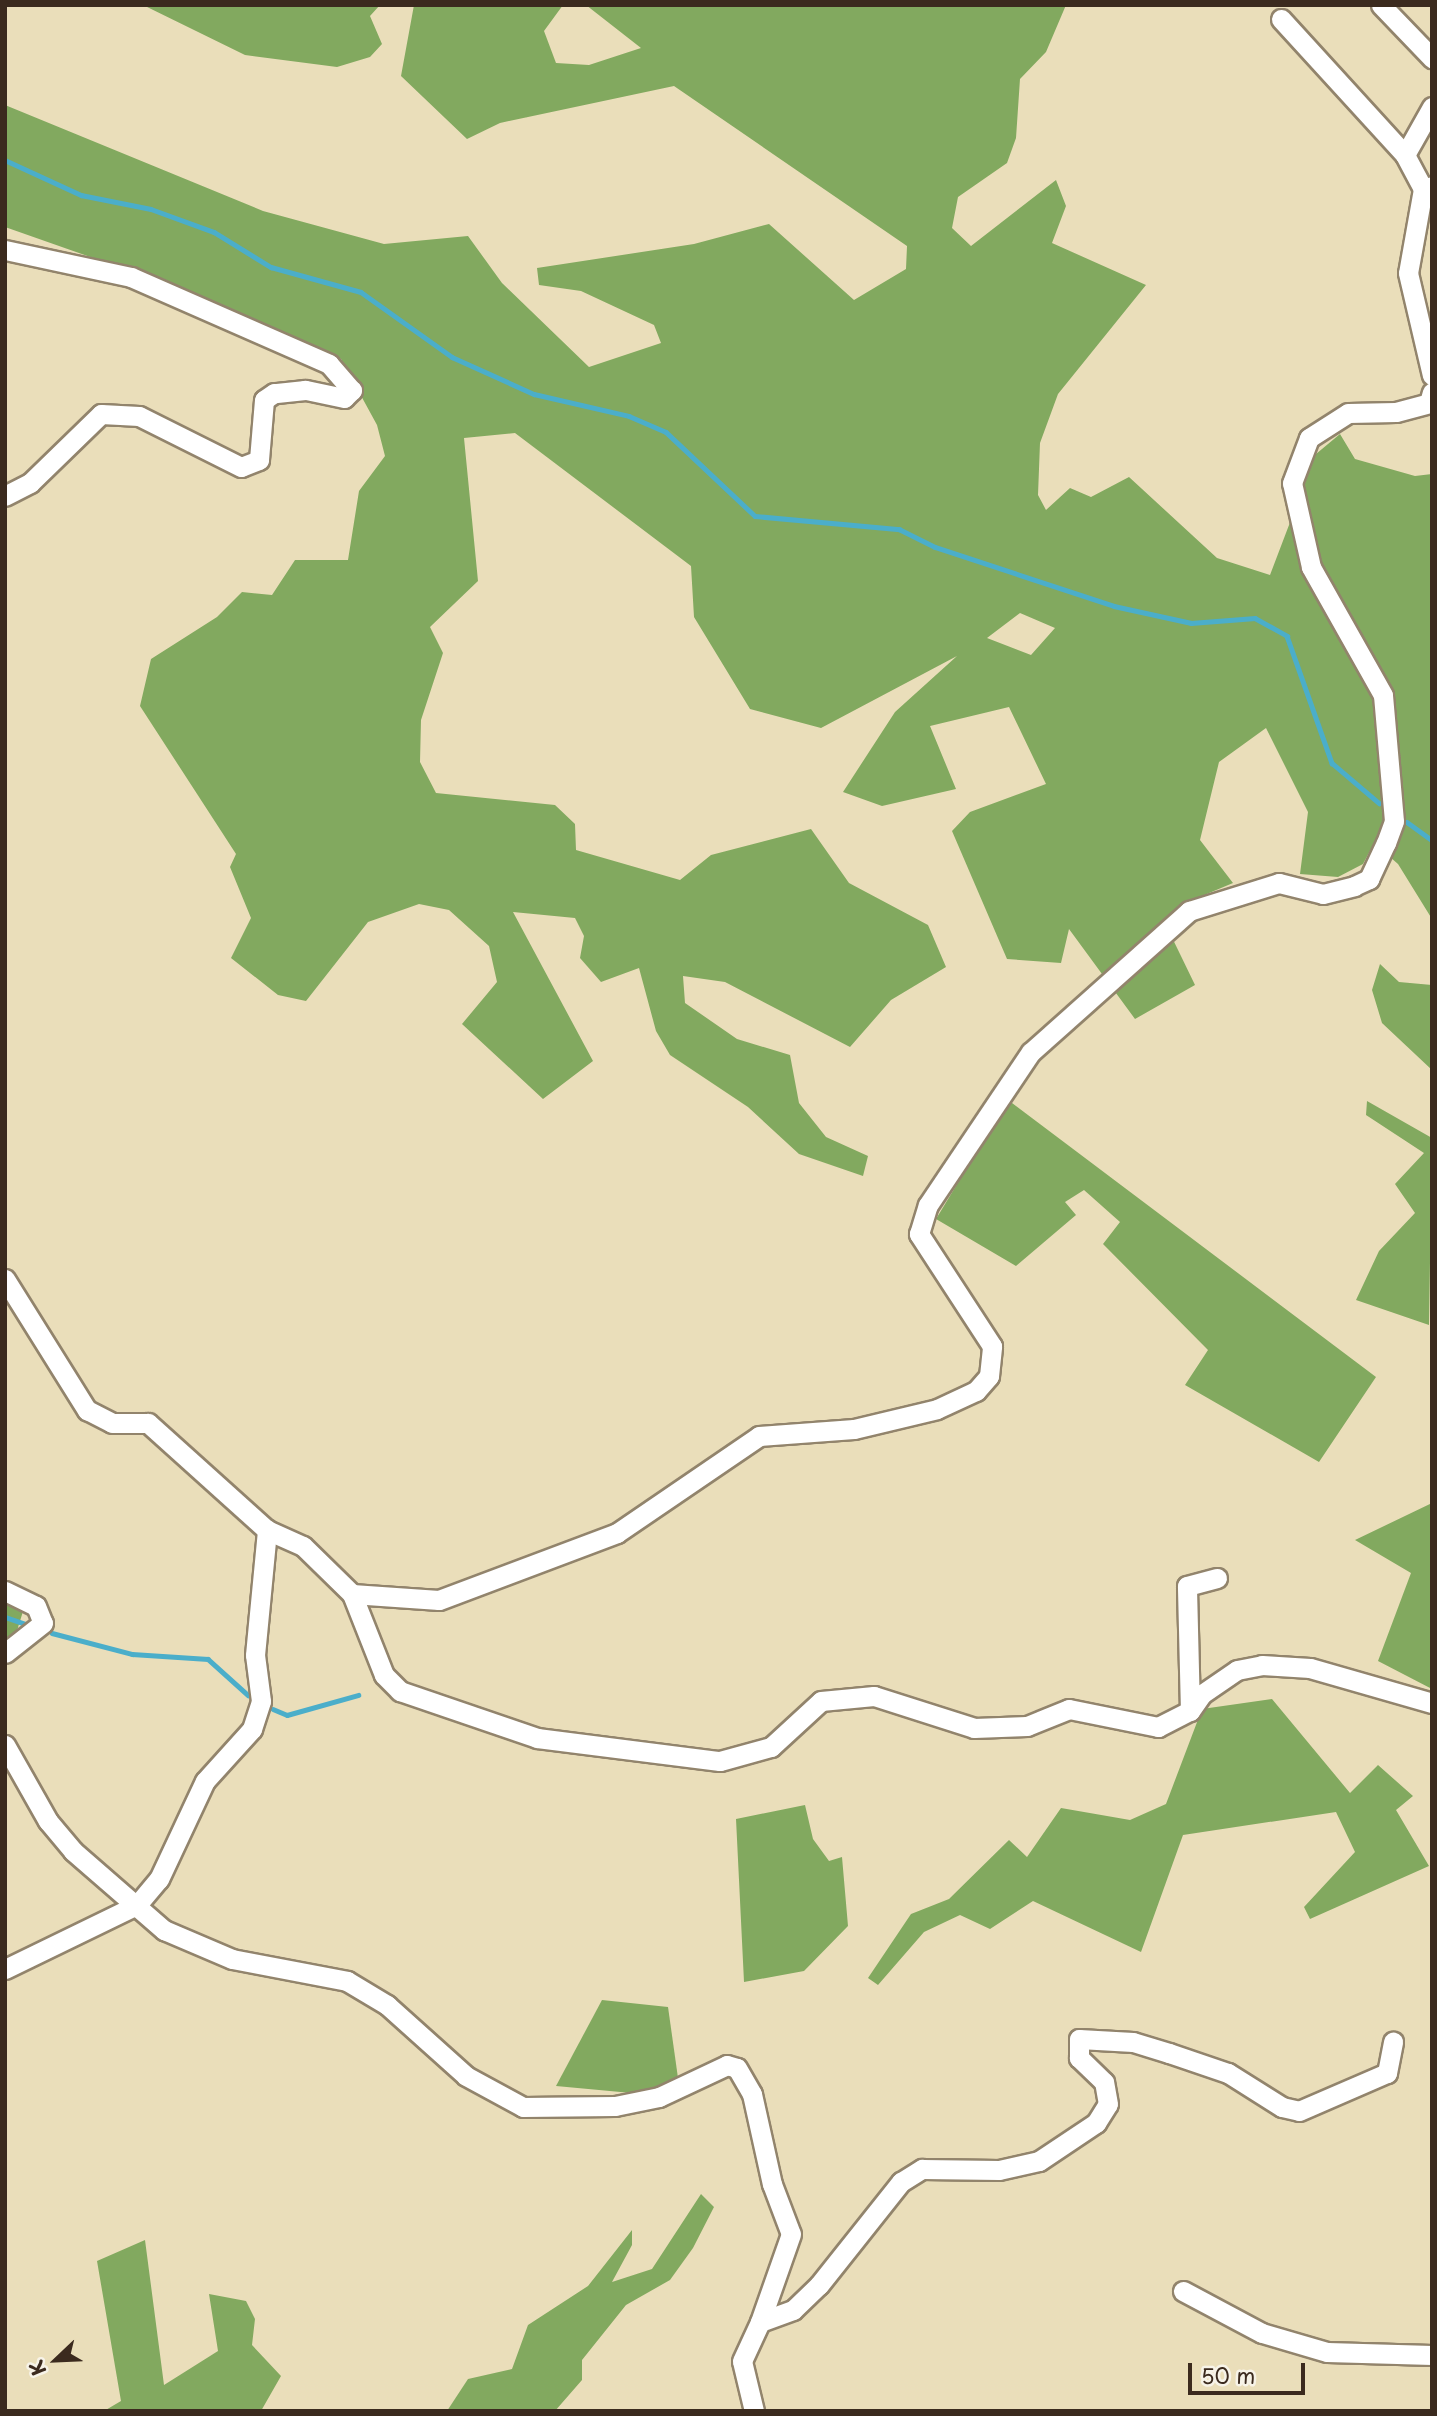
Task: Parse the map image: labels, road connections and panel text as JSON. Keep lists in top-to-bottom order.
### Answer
{
  "scale_bar": "50 m",
  "north": "bottom left"
}
